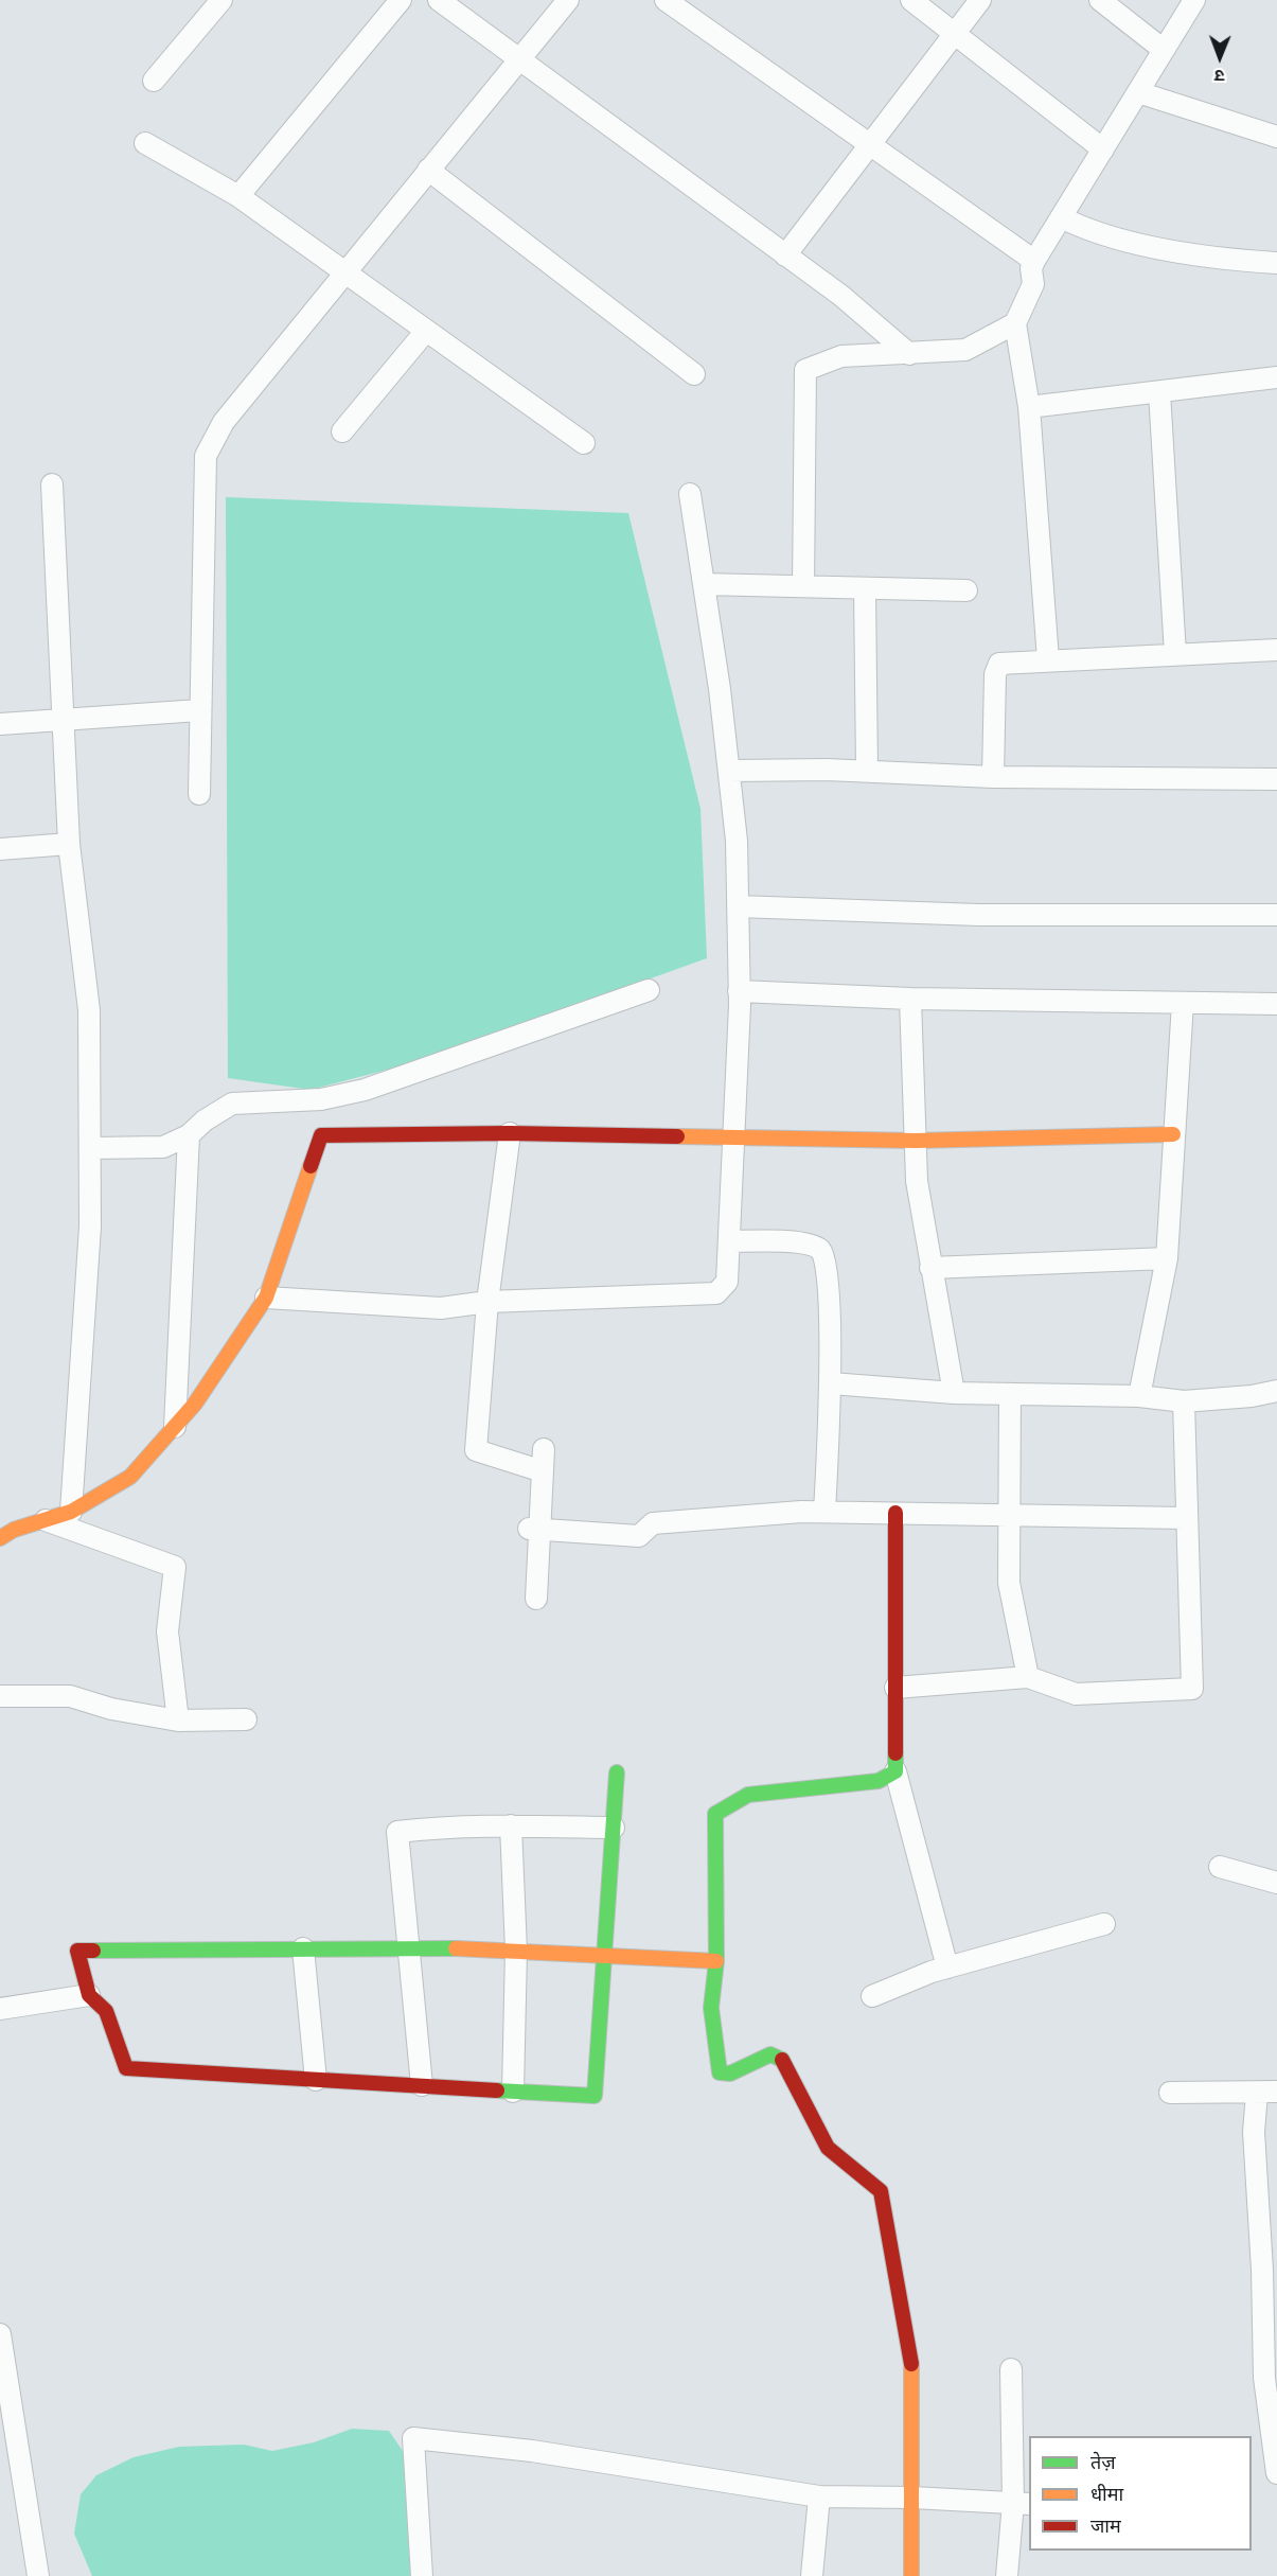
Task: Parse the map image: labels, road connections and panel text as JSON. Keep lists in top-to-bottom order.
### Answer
{
  "legend": ["तेज़", "धीमा", "जाम"],
  "north": "bottom"
}
